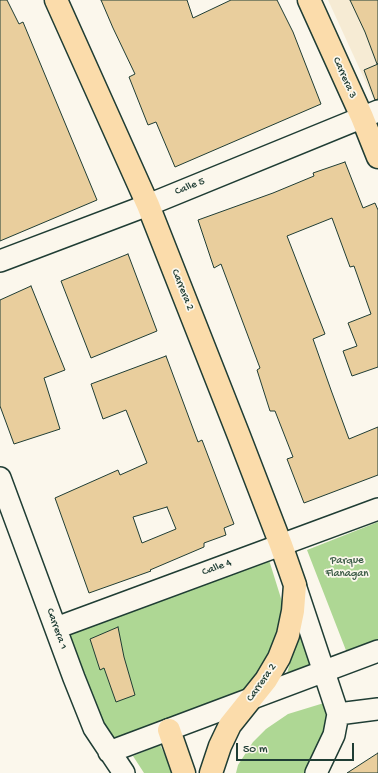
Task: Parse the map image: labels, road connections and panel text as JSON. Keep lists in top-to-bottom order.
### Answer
{
  "streets": {
    "main road": ["Carrera 3", "Carrera 2"],
    "street": ["Calle 5", "Calle 4", "Carrera 1"]
  },
  "crossings": [
    ["Carrera 3", "Calle 5"],
    ["Calle 5", "Carrera 2"],
    ["Carrera 2", "Calle 4"],
    ["Calle 4", "Carrera 1"]
  ],
  "parks": ["Parque Flanagan"],
  "scale_bar": "50 m"
}
